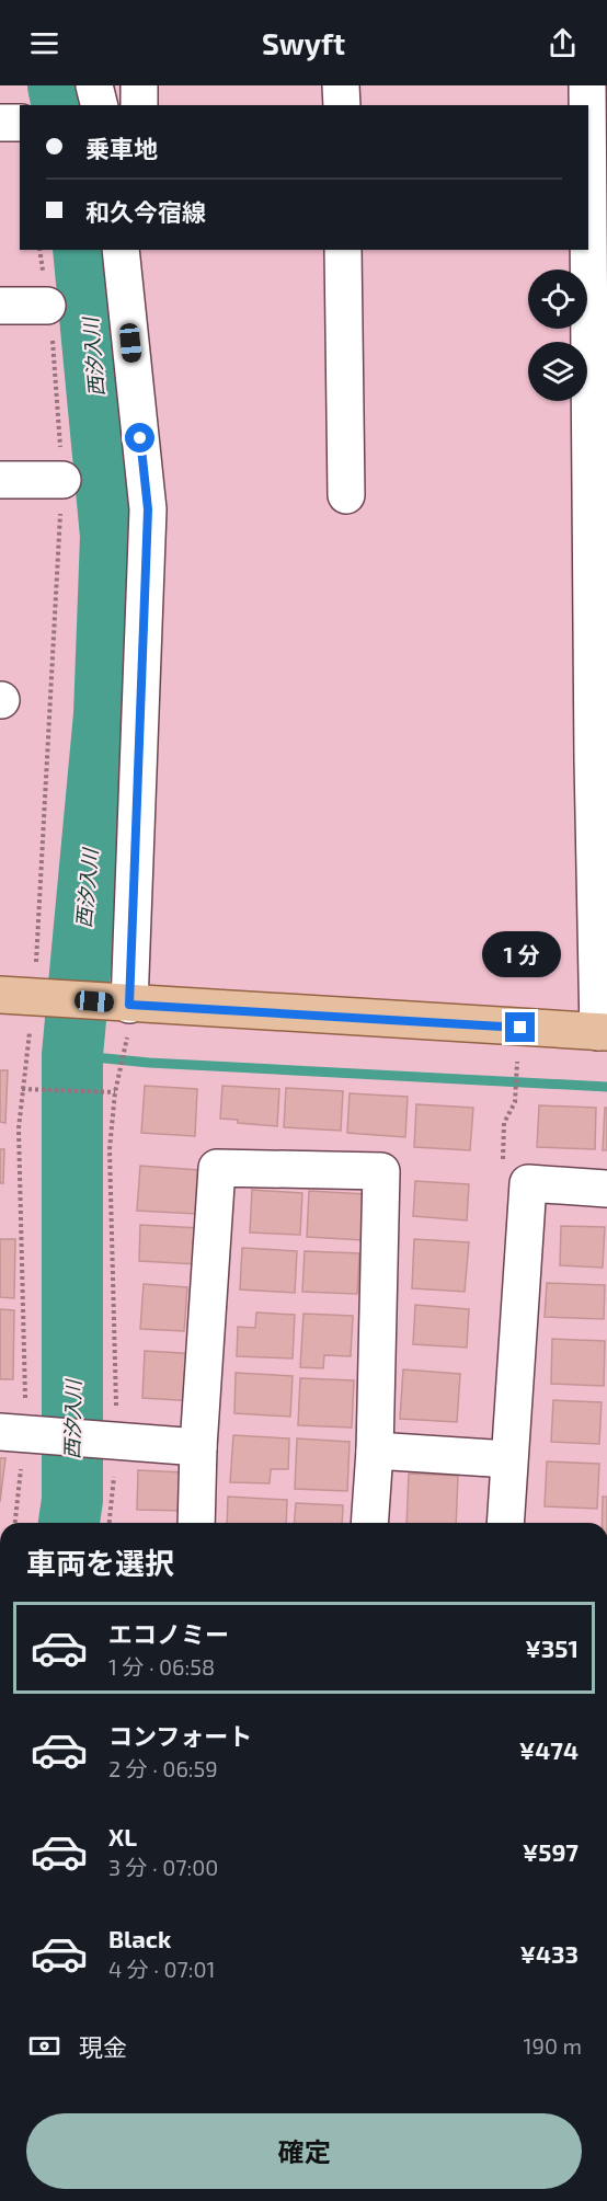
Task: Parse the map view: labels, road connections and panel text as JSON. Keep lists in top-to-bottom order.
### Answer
{
  "water": ["西汐入川"],
  "page": {
    "header": "Swyft",
    "banner": ["乗車地", "和久今宿線"],
    "bubble": "1 分",
    "heading": "車両を選択",
    "list": [
      {
        "name": "エコノミー",
        "note": "1 分 · 06:58",
        "value": "¥351"
      },
      {
        "name": "コンフォート",
        "note": "2 分 · 06:59",
        "value": "¥474"
      },
      {
        "name": "XL",
        "note": "3 分 · 07:00",
        "value": "¥597"
      },
      {
        "name": "Black",
        "note": "4 分 · 07:01",
        "value": "¥433"
      }
    ],
    "pay": ["現金", "190 m"],
    "buttons": "確定"
  }
}
